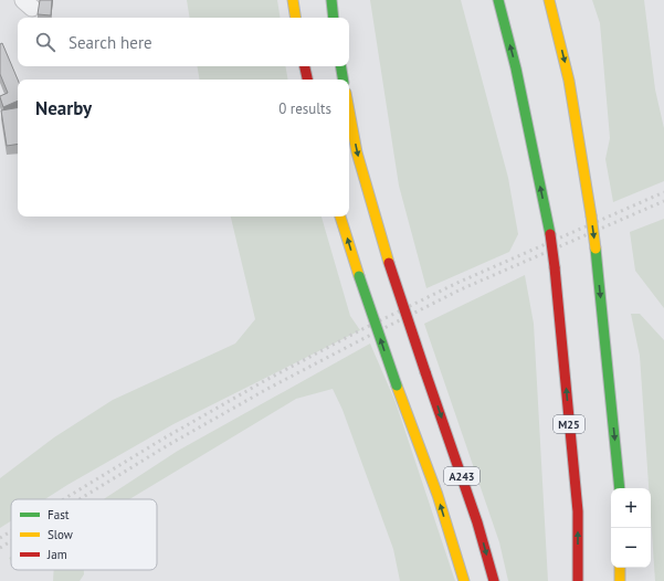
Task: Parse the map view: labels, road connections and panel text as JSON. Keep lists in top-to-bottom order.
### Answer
{
  "streets": {
    "highway": ["M25", "A243"]
  },
  "legend": ["Fast", "Slow", "Jam"],
  "page": {
    "search": "Search here",
    "heading": ["Nearby", "0 results"],
    "map_buttons": ["+", "−"]
  }
}
